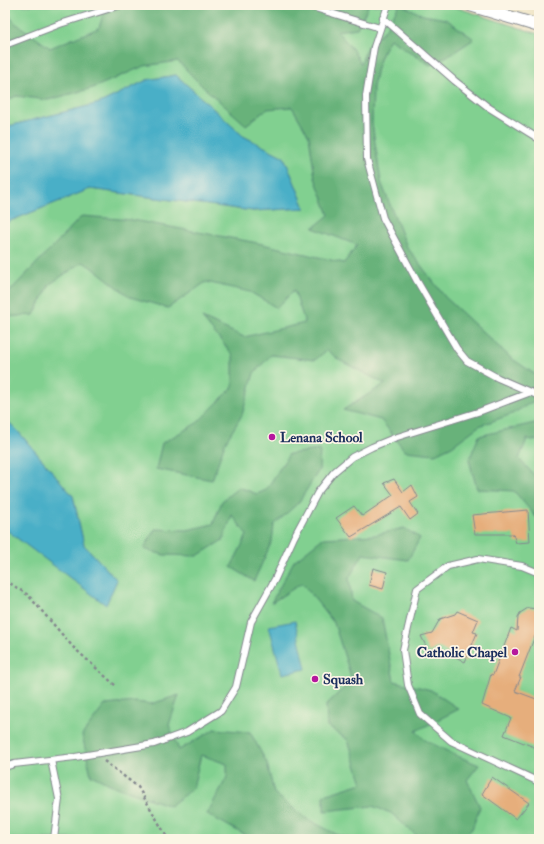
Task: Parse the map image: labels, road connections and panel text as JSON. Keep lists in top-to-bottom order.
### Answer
{
  "places": ["Lenana School", "Catholic Chapel", "Squash"]
}
